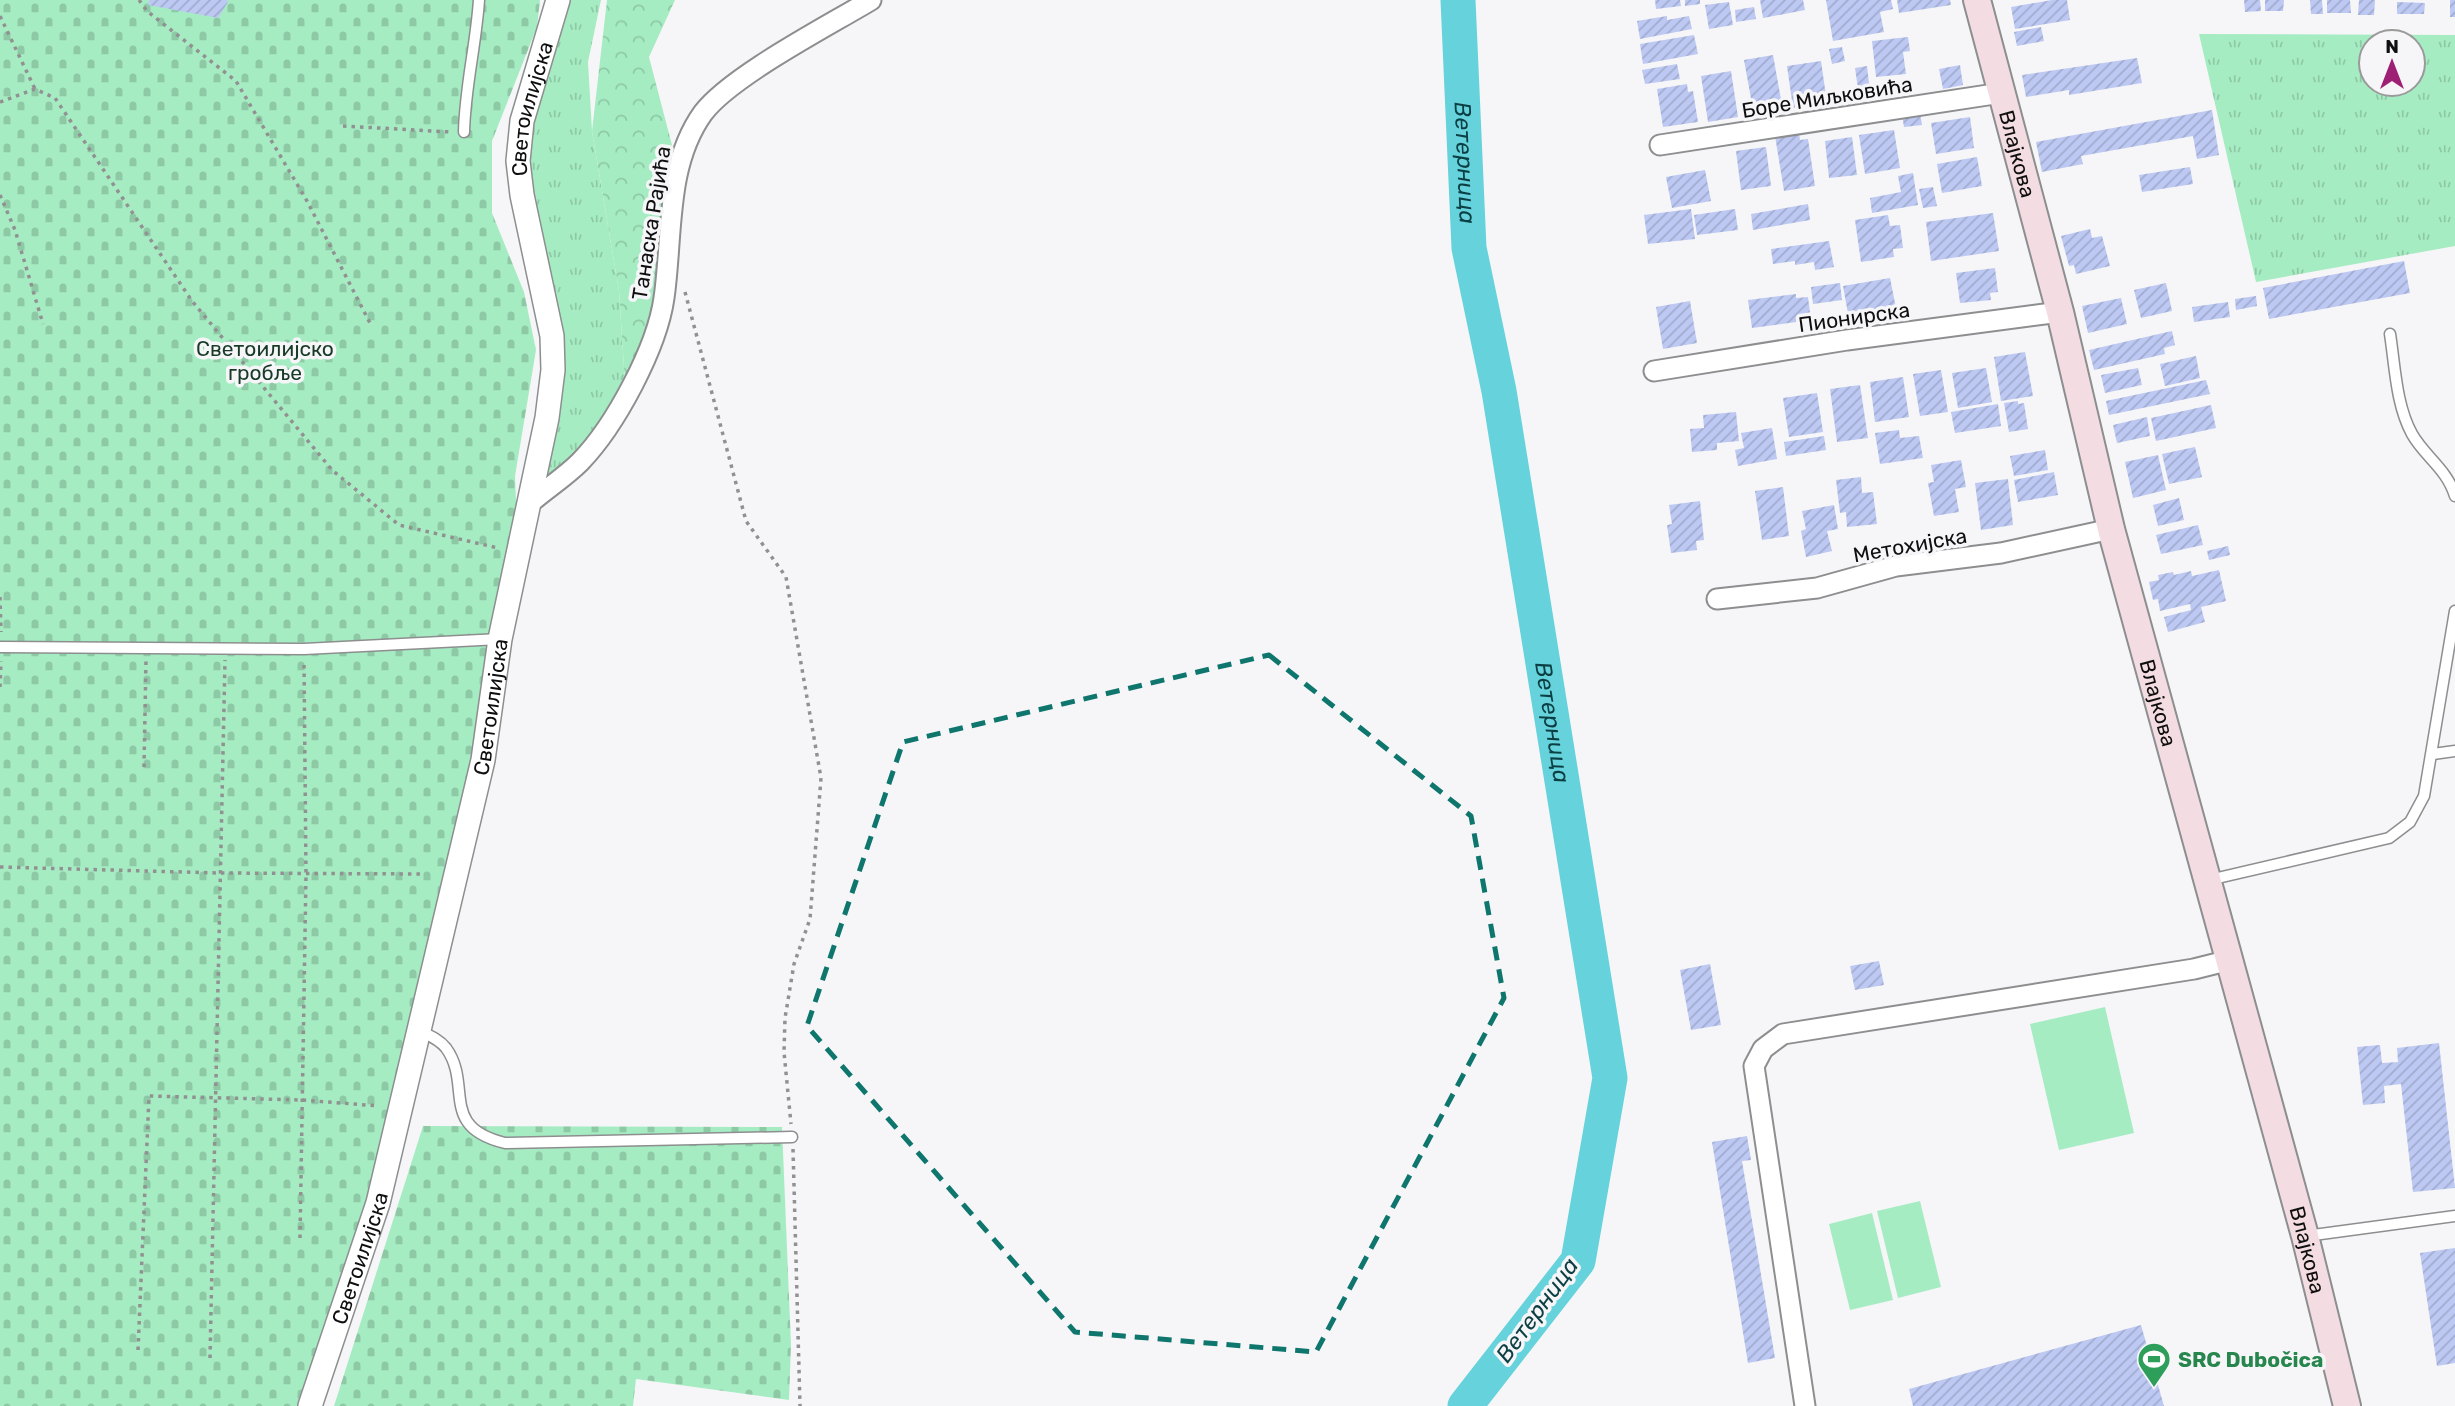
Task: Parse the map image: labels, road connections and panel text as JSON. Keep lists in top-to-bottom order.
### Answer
{
  "streets": {
    "main road": ["Влајкова"],
    "street": [
      "Боре Миљковића",
      "Светоилијска",
      "Танаска Рајића",
      "Пионирска",
      "Метохијска"
    ]
  },
  "crossings": [
    ["Боре Миљковића", "Влајкова"],
    ["Светоилијска", "Танаска Рајића"],
    ["Влајкова", "Пионирска"],
    ["Влајкова", "Метохијска"]
  ],
  "water": ["Ветерница"],
  "parks": ["Светоилијско гробље"],
  "places": {
    "sports": ["SRC Dubočica"]
  },
  "north": "top"
}
